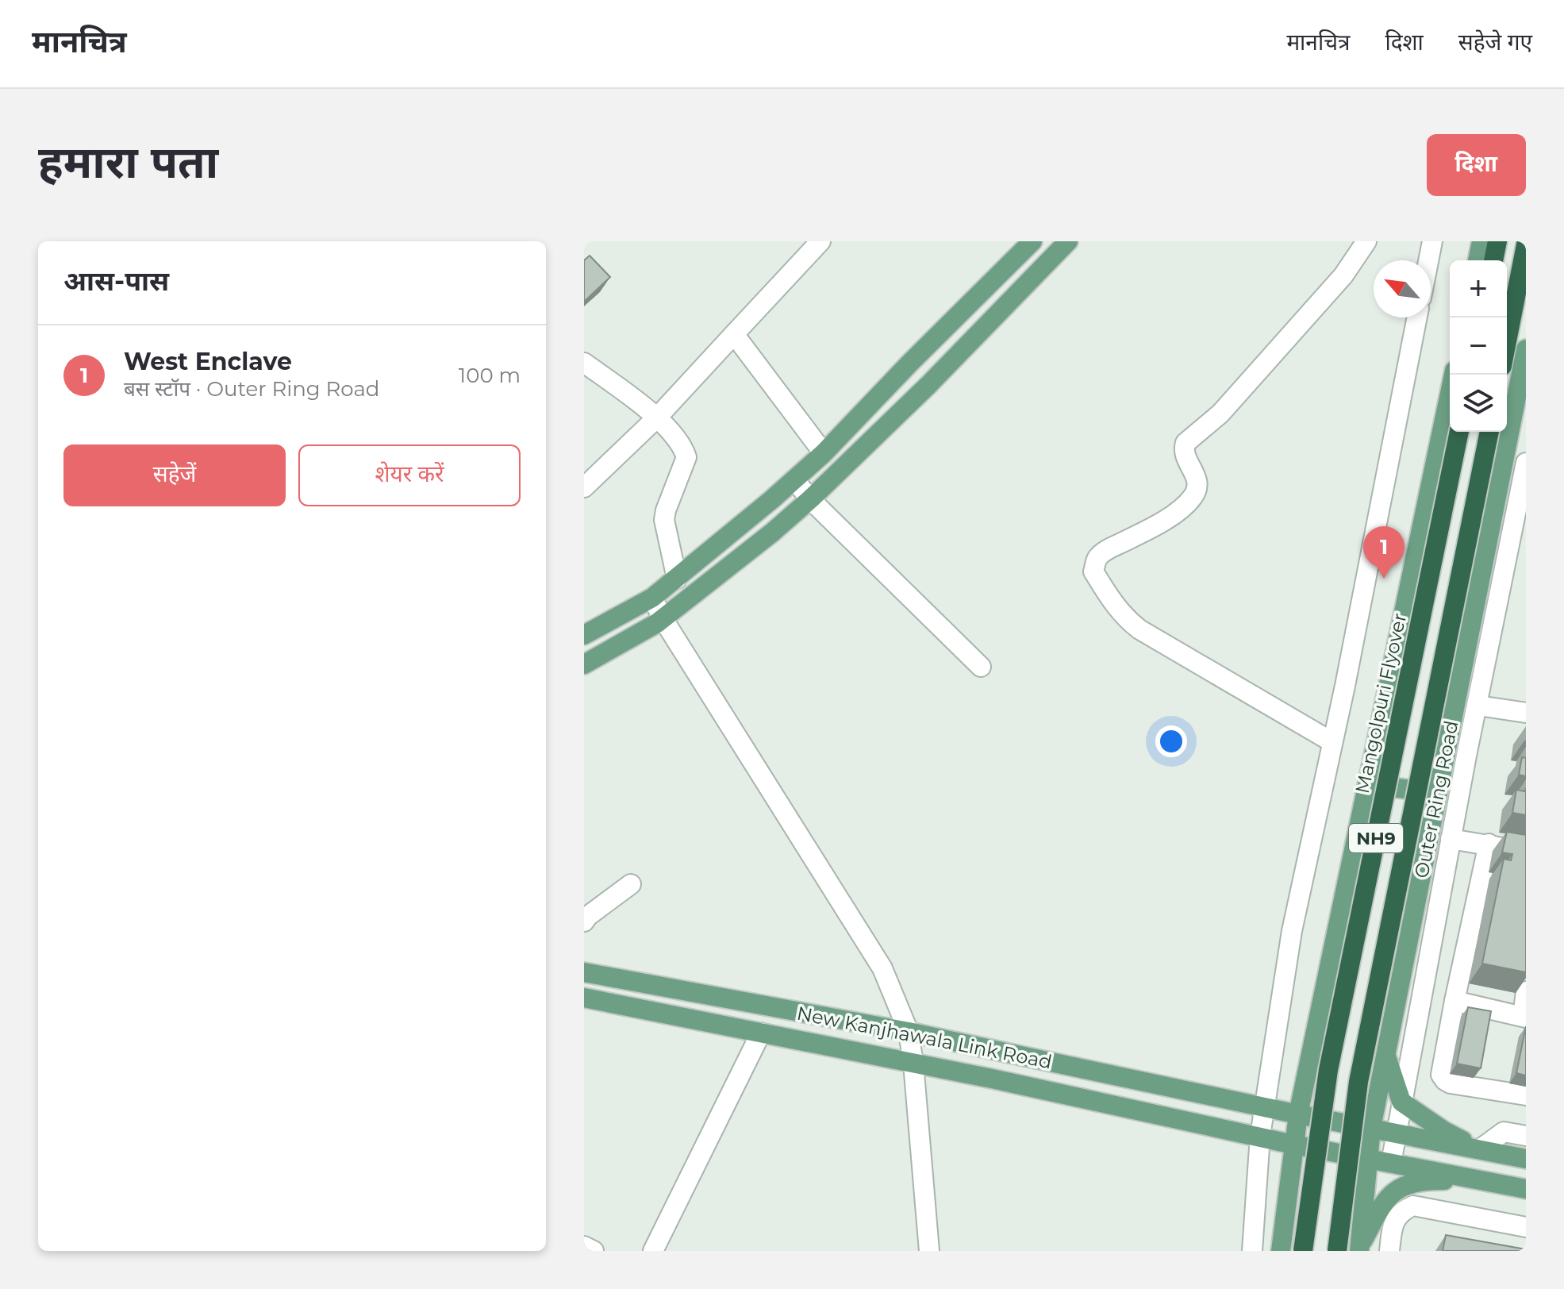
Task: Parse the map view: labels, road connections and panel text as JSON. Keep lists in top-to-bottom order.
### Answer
{
  "streets": {
    "highway": ["Mangolpuri Flyover", "NH9"],
    "main road": ["Outer Ring Road", "New Kanjhawala Link Road"]
  },
  "crossings": [
    ["Outer Ring Road", "New Kanjhawala Link Road"]
  ],
  "north": "top left",
  "page": {
    "header": "मानचित्र",
    "nav": ["मानचित्र", "दिशा", "सहेजे गए"],
    "buttons": [
      "दिशा",
      ["सहेजें", "शेयर करें"]
    ],
    "title": "हमारा पता",
    "heading": "आस-पास",
    "map_buttons": ["+", "−"],
    "list": [
      {
        "mark": "1",
        "name": "West Enclave",
        "note": "बस स्टॉप · Outer Ring Road",
        "value": "100 m"
      }
    ],
    "pins": "1"
  }
}
